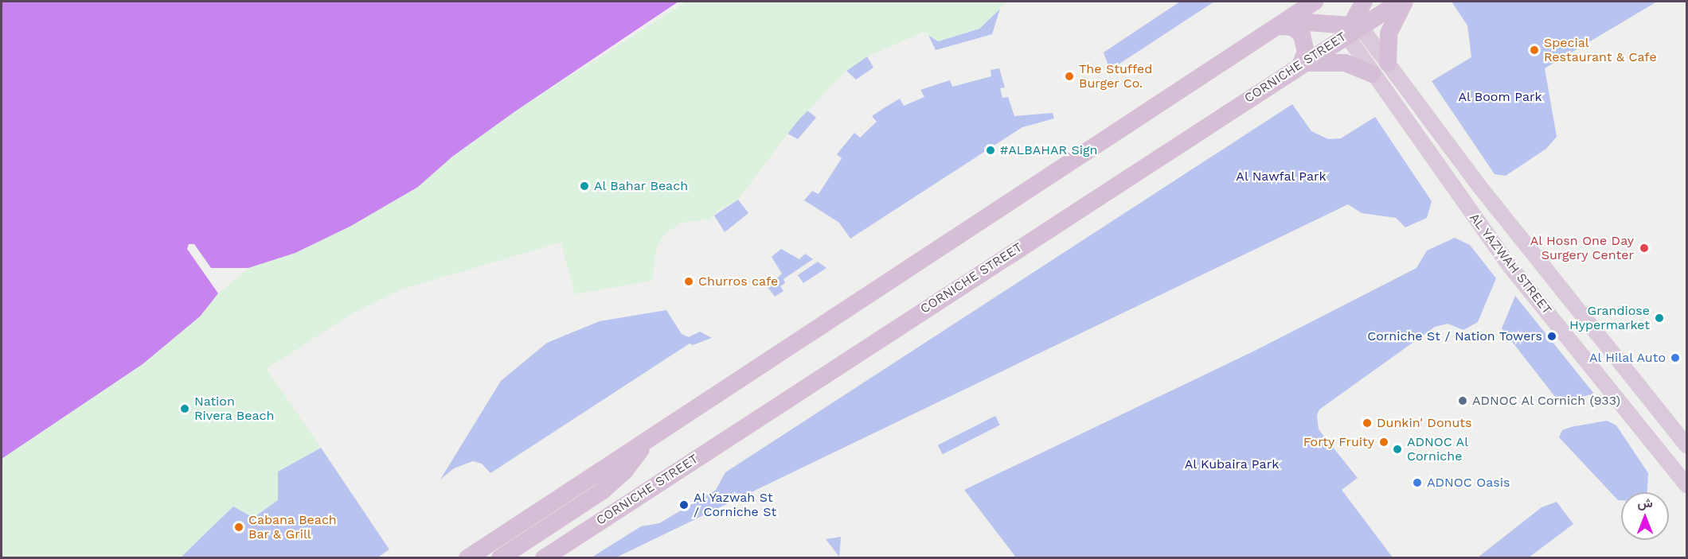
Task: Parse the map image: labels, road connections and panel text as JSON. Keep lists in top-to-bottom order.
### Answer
{
  "streets": {
    "main road": ["CORNICHE STREET"],
    "street": ["AL YAZWAH STREET"]
  },
  "crossings": [
    ["CORNICHE STREET", "AL YAZWAH STREET"]
  ],
  "parks": ["Al Boom Park", "Al Nawfal Park", "Al Kubaira Park"],
  "places": [
    "Special Restaurant & Cafe",
    "The Stuffed Burger Co.",
    "#ALBAHAR Sign",
    "Al Bahar Beach",
    "Al Hosn One Day Surgery Center",
    "Churros cafe",
    "Grandiose Hypermarket",
    "Corniche St / Nation Towers",
    "Al Hilal Auto",
    "ADNOC Al Cornich (933)",
    "Nation Rivera Beach",
    "Dunkin' Donuts",
    "Forty Fruity",
    "ADNOC Al Corniche",
    "ADNOC Oasis",
    "Al Yazwah St / Corniche St",
    "Cabana Beach Bar & Grill"
  ],
  "north": "top"
}
